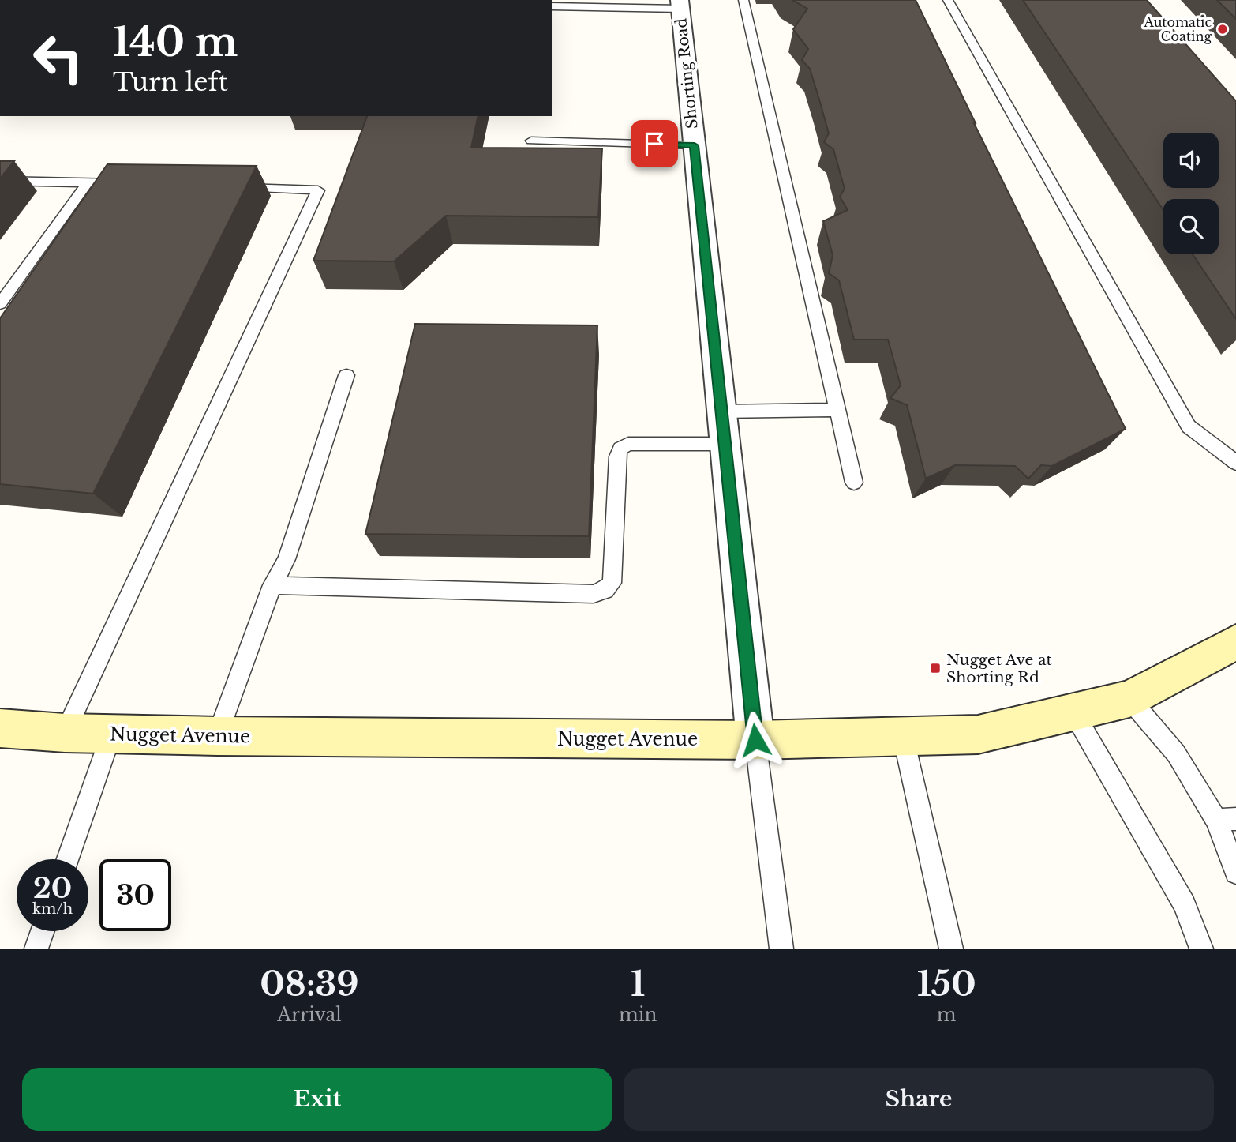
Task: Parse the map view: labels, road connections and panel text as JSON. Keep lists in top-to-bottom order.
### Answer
{
  "streets": {
    "street": ["Shorting Road", "Nugget Avenue"]
  },
  "crossings": [
    ["Shorting Road", "Nugget Avenue"]
  ],
  "places": {
    "other": ["Automatic Coating"],
    "transit": ["Nugget Ave at Shorting Rd"]
  },
  "page": {
    "turn": ["140 m", "Turn left"],
    "speed": "20 km/h",
    "limit": "30",
    "eta": [
      "08:39",
      "Arrival",
      "1",
      "min",
      "150",
      "m"
    ],
    "buttons": ["Exit", "Share"]
  }
}
